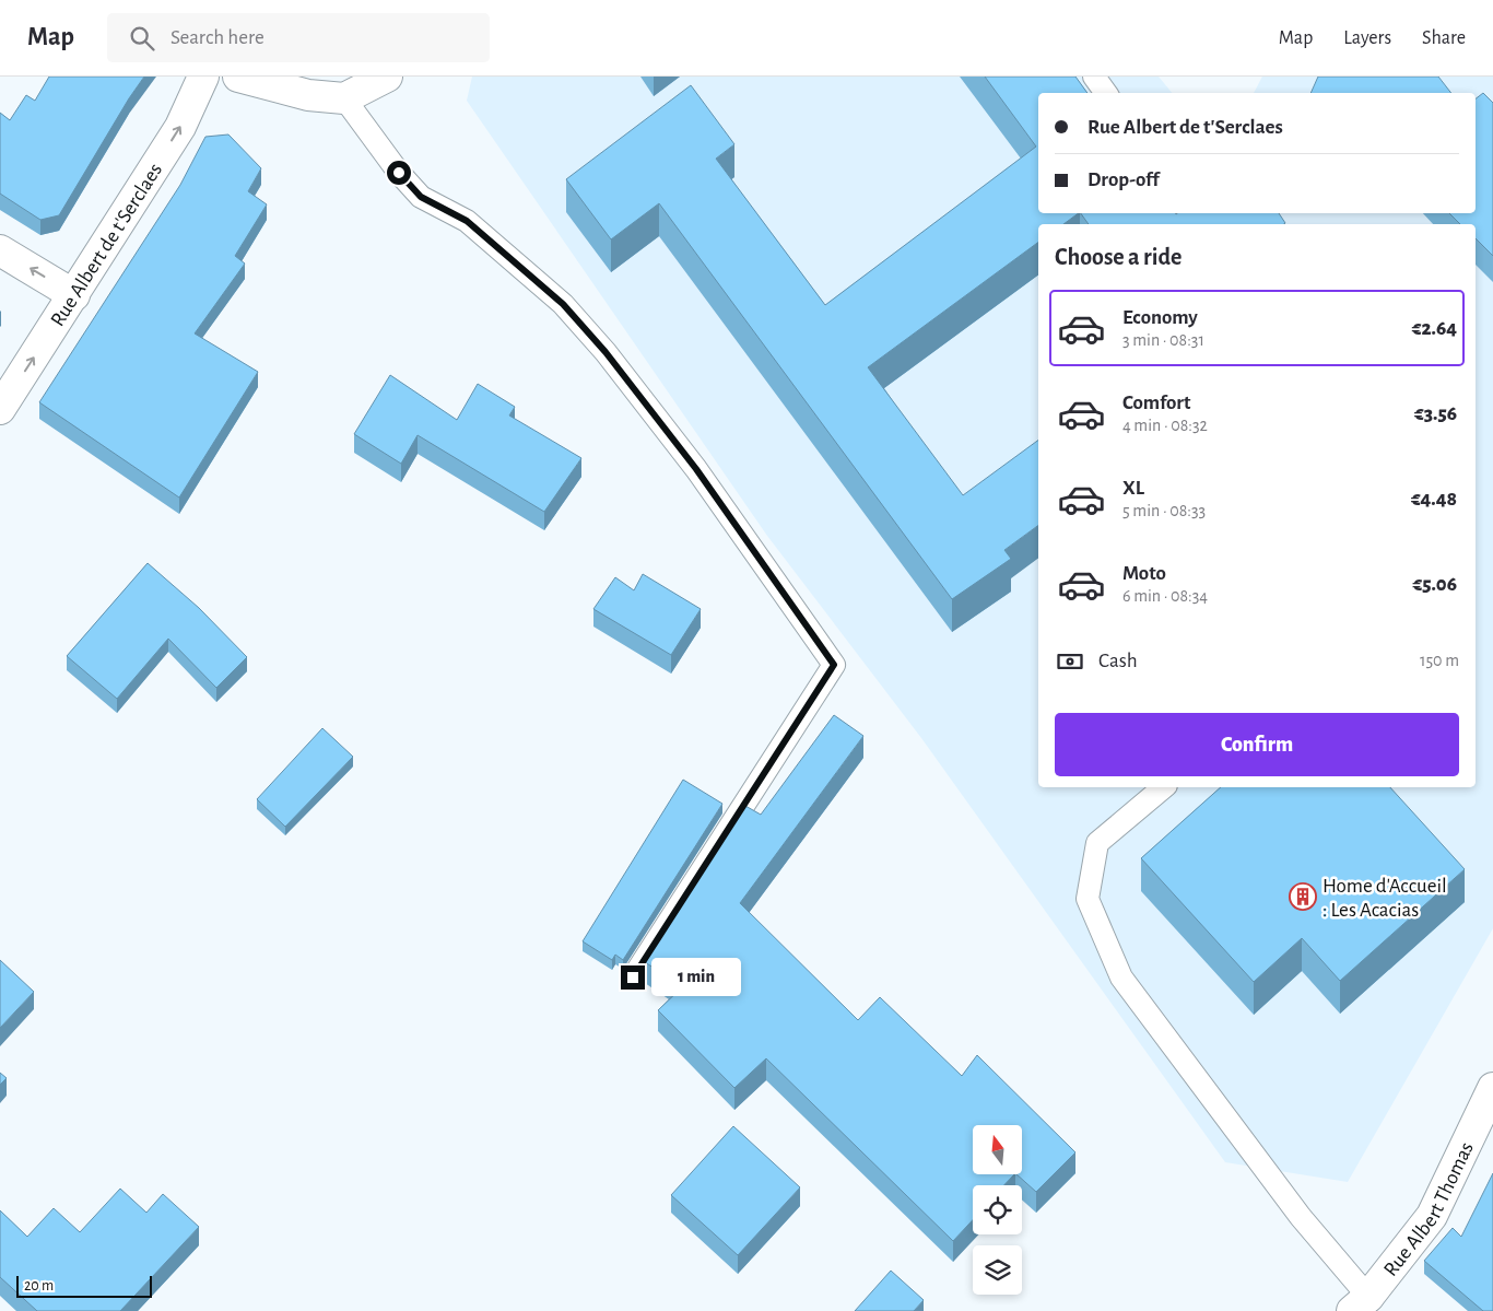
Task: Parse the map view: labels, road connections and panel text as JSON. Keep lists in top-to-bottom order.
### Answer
{
  "streets": {
    "street": ["Rue Albert de t'Serclaes", "Rue Albert Thomas"]
  },
  "one_way": ["Rue Albert de t'Serclaes"],
  "places": {
    "building": ["Home d'Accueil : Les Acacias"]
  },
  "scale_bar": "20 m",
  "north": "top",
  "page": {
    "header": "Map",
    "search": "Search here",
    "nav": ["Map", "Layers", "Share"],
    "banner": ["Rue Albert de t'Serclaes", "Drop-off"],
    "heading": "Choose a ride",
    "list": [
      {
        "name": "Economy",
        "note": "3 min · 08:31",
        "value": "€2.64"
      },
      {
        "name": "Comfort",
        "note": "4 min · 08:32",
        "value": "€3.56"
      },
      {
        "name": "XL",
        "note": "5 min · 08:33",
        "value": "€4.48"
      },
      {
        "name": "Moto",
        "note": "6 min · 08:34",
        "value": "€5.06"
      }
    ],
    "pay": ["Cash", "150 m"],
    "buttons": "Confirm",
    "bubble": "1 min",
    "scale": "20 m"
  }
}
